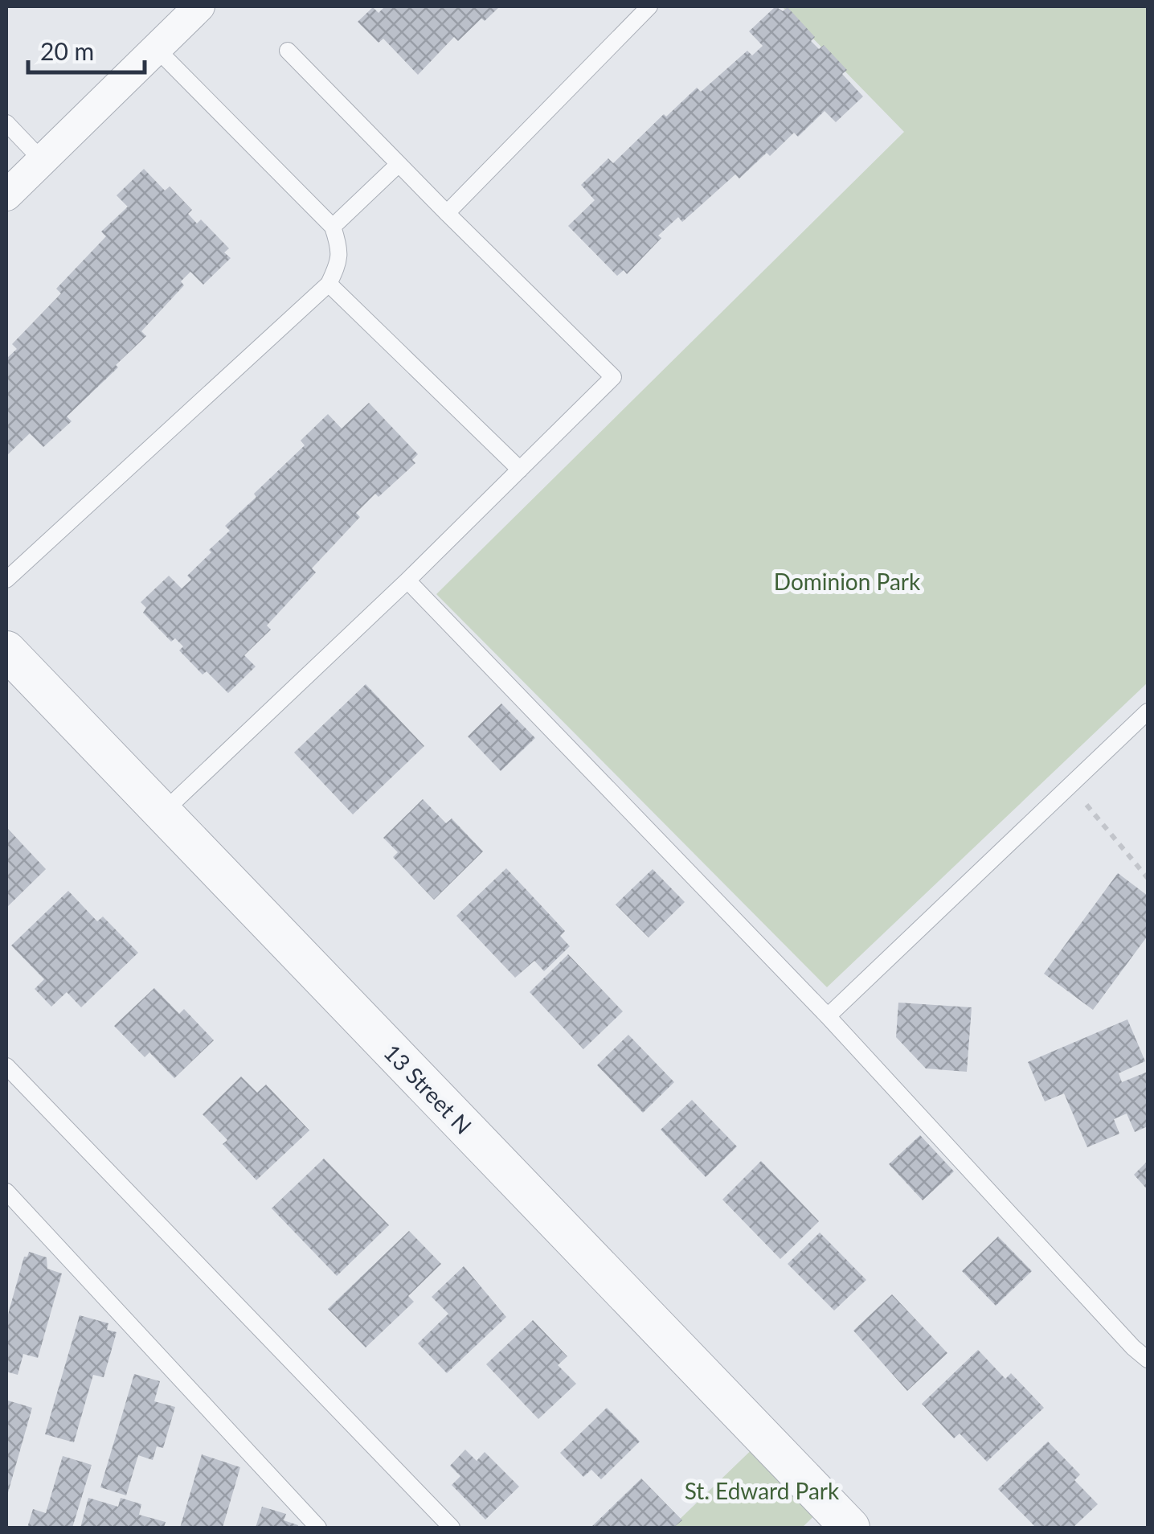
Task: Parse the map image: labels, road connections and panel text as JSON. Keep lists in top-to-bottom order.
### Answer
{
  "streets": {
    "street": ["13 Street N"]
  },
  "parks": ["Dominion Park", "St. Edward Park"],
  "scale_bar": "20 m"
}
